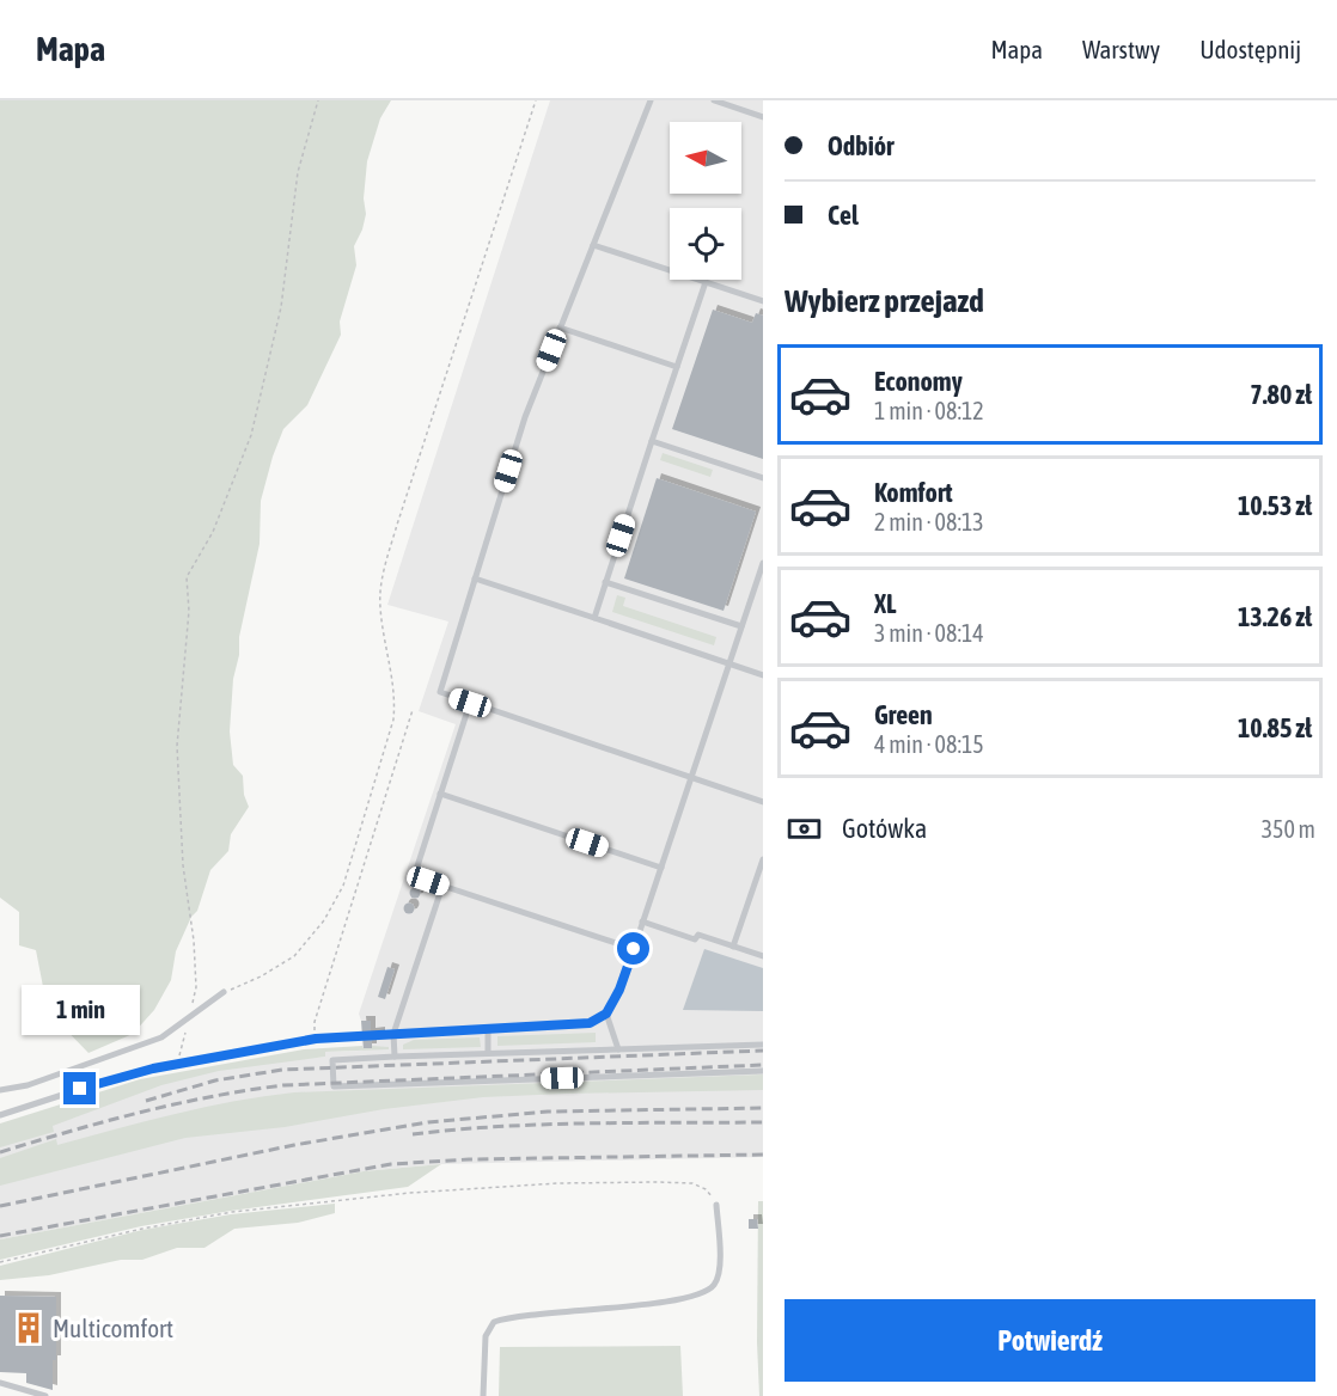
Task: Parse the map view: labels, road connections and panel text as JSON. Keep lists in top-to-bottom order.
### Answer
{
  "places": {
    "building": ["Multicomfort"]
  },
  "north": "left",
  "page": {
    "header": "Mapa",
    "nav": ["Mapa", "Warstwy", "Udostępnij"],
    "banner": ["Odbiór", "Cel"],
    "heading": "Wybierz przejazd",
    "list": [
      {
        "name": "Economy",
        "note": "1 min · 08:12",
        "value": "7.80 zł"
      },
      {
        "name": "Komfort",
        "note": "2 min · 08:13",
        "value": "10.53 zł"
      },
      {
        "name": "XL",
        "note": "3 min · 08:14",
        "value": "13.26 zł"
      },
      {
        "name": "Green",
        "note": "4 min · 08:15",
        "value": "10.85 zł"
      }
    ],
    "pay": ["Gotówka", "350 m"],
    "bubble": "1 min",
    "buttons": "Potwierdź"
  }
}
